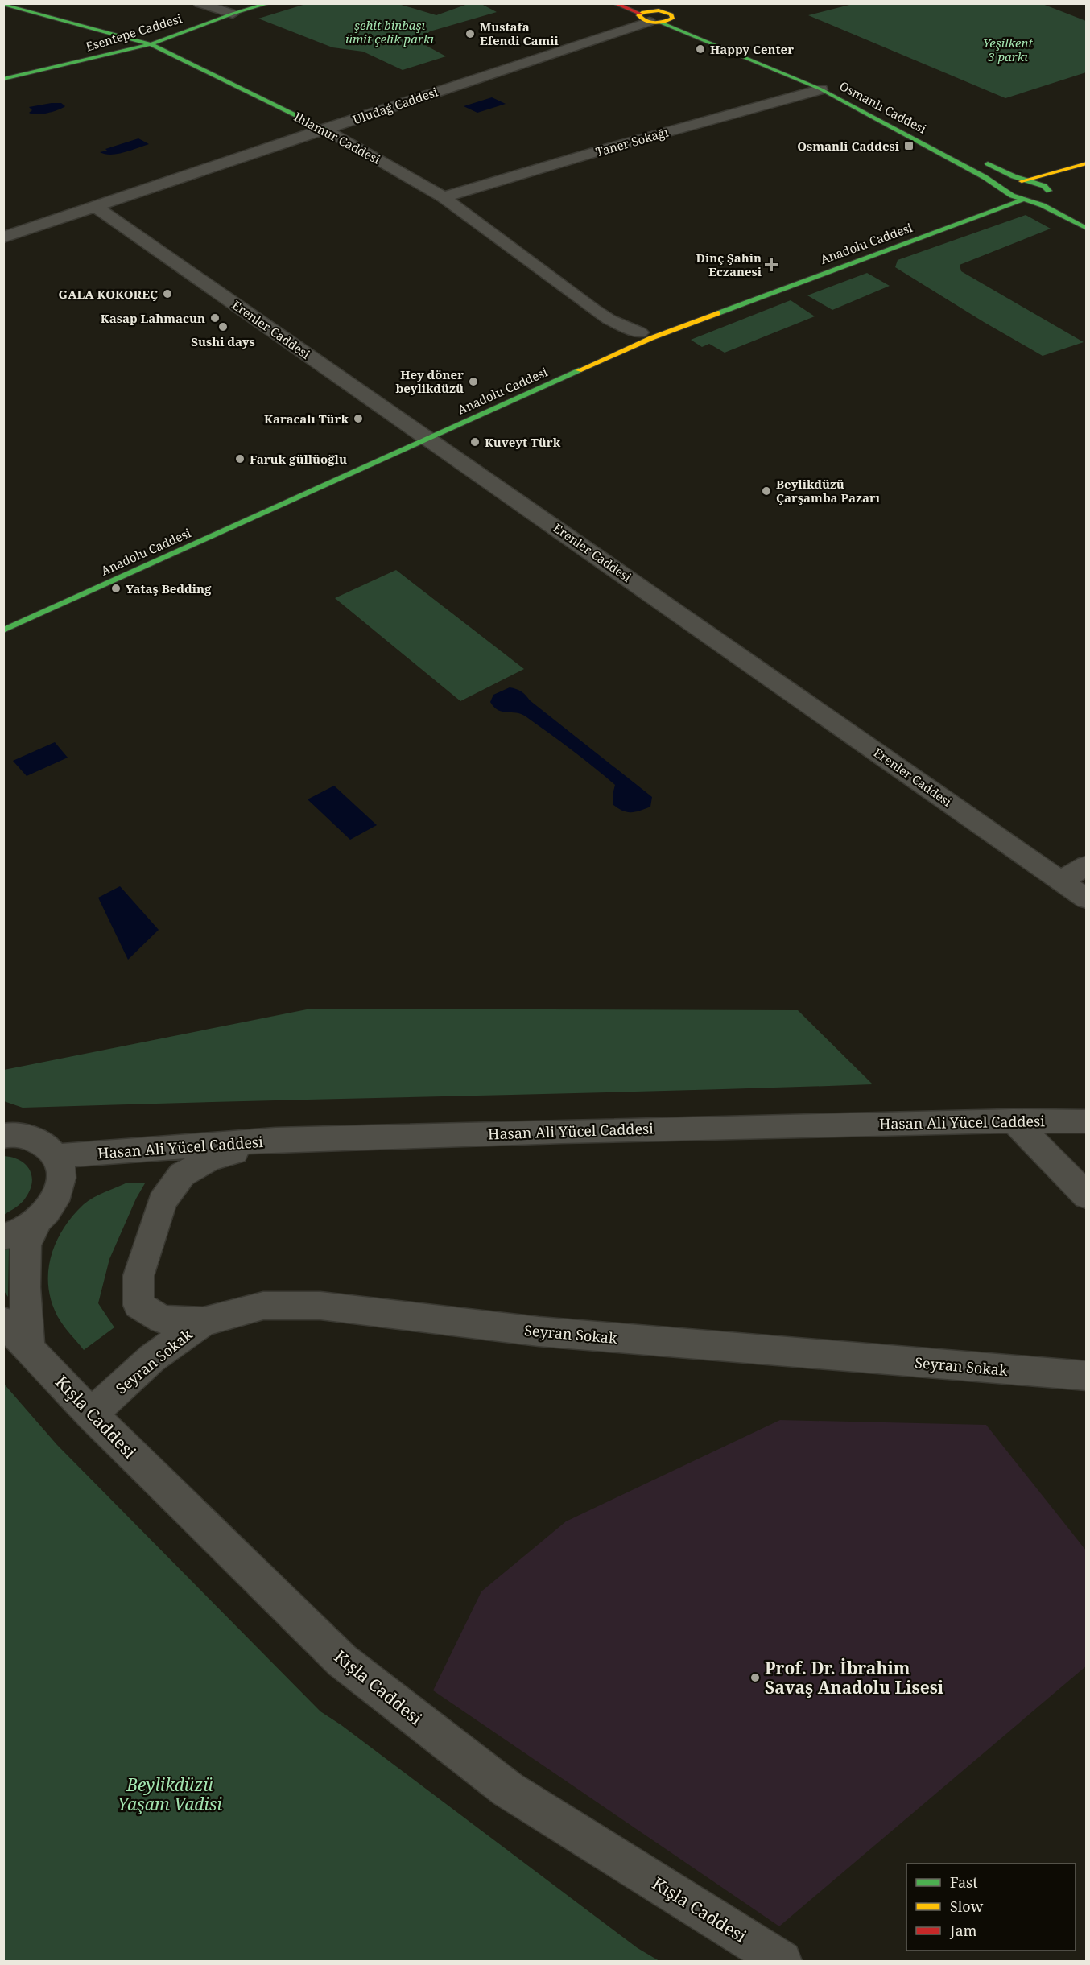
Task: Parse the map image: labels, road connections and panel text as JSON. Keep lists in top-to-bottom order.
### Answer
{
  "streets": {
    "main road": [
      "Esentepe Caddesi",
      "Uludağ Caddesi",
      "Osmanlı Caddesi",
      "Ihlamur Caddesi",
      "Anadolu Caddesi"
    ],
    "street": [
      "Taner Sokağı",
      "Erenler Caddesi",
      "Hasan Ali Yücel Caddesi",
      "Seyran Sokak",
      "Kışla Caddesi"
    ]
  },
  "crossings": [
    ["Esentepe Caddesi", "Ihlamur Caddesi"],
    ["Uludağ Caddesi", "Osmanlı Caddesi"],
    ["Uludağ Caddesi", "Ihlamur Caddesi"],
    ["Uludağ Caddesi", "Erenler Caddesi"],
    ["Osmanlı Caddesi", "Taner Sokağı"],
    ["Osmanlı Caddesi", "Anadolu Caddesi"],
    ["Ihlamur Caddesi", "Taner Sokağı"],
    ["Ihlamur Caddesi", "Anadolu Caddesi"],
    ["Anadolu Caddesi", "Erenler Caddesi"],
    ["Seyran Sokak", "Kışla Caddesi"]
  ],
  "parks": ["şehit binbaşı ümit çelik parkı", "Yeşilkent 3 parkı", "Beylikdüzü Yaşam Vadisi"],
  "places": {
    "other": [
      "Mustafa Efendi Camii",
      "Happy Center",
      "GALA KOKOREÇ",
      "Kasap Lahmacun",
      "Sushi days",
      "Hey döner beylikdüzü",
      "Karacalı Türk",
      "Kuveyt Türk",
      "Faruk güllüoğlu",
      "Beylikdüzü Çarşamba Pazarı",
      "Yataş Bedding",
      "Prof. Dr. İbrahim Savaş Anadolu Lisesi"
    ],
    "transit": ["Osmanli Caddesi"],
    "health": ["Dinç Şahin Eczanesi"]
  },
  "legend": ["Fast", "Slow", "Jam"]
}
